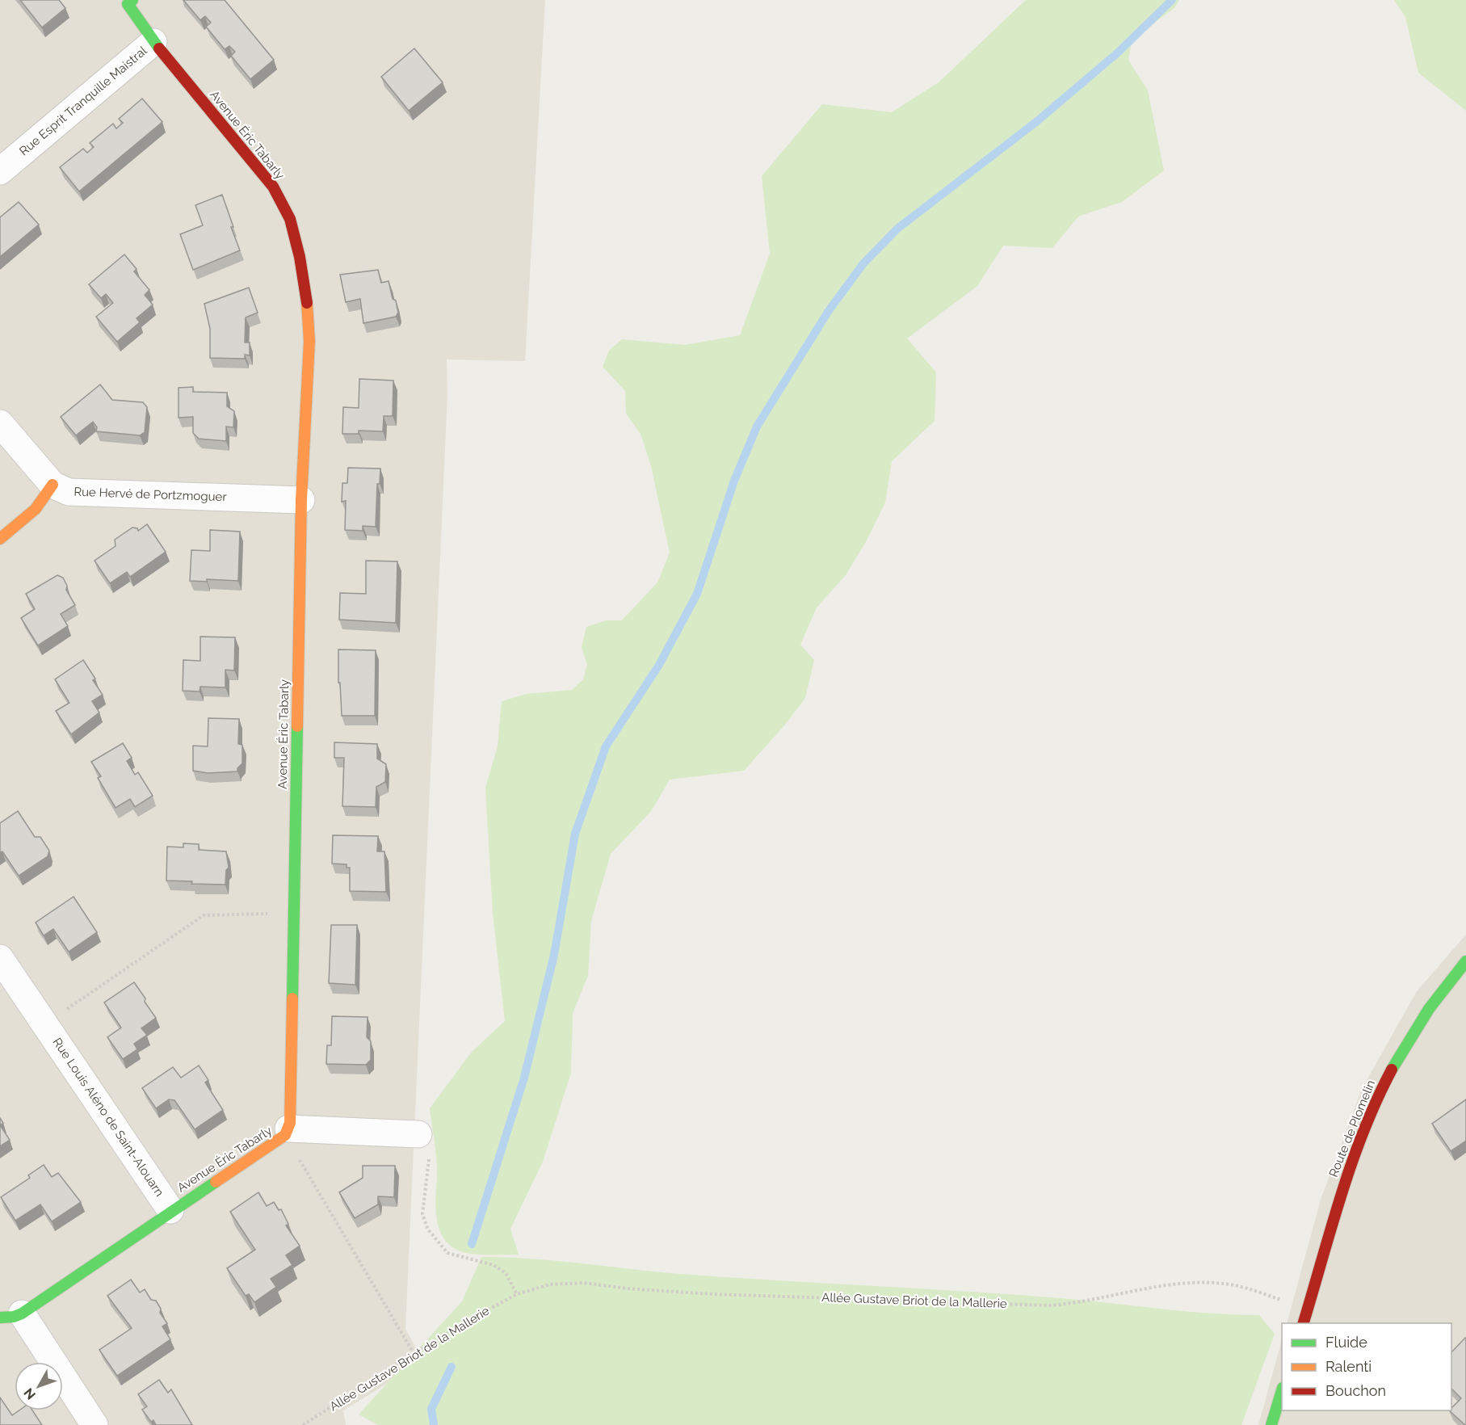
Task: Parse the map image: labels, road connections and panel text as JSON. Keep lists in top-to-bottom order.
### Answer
{
  "streets": {
    "street": [
      "Rue Esprit Tranquille Maistral",
      "Avenue Éric Tabarly",
      "Rue Hervé de Portzmoguer",
      "Rue Louis Aléno de Saint-Alouarn",
      "Route de Plomelin"
    ],
    "path": ["Allée Gustave Briot de la Mallerie"]
  },
  "crossings": [
    ["Rue Esprit Tranquille Maistral", "Avenue Éric Tabarly"],
    ["Avenue Éric Tabarly", "Rue Hervé de Portzmoguer"],
    ["Avenue Éric Tabarly", "Rue Louis Aléno de Saint-Alouarn"],
    ["Route de Plomelin", "Allée Gustave Briot de la Mallerie"]
  ],
  "legend": ["Fluide", "Ralenti", "Bouchon"],
  "north": "bottom left"
}
